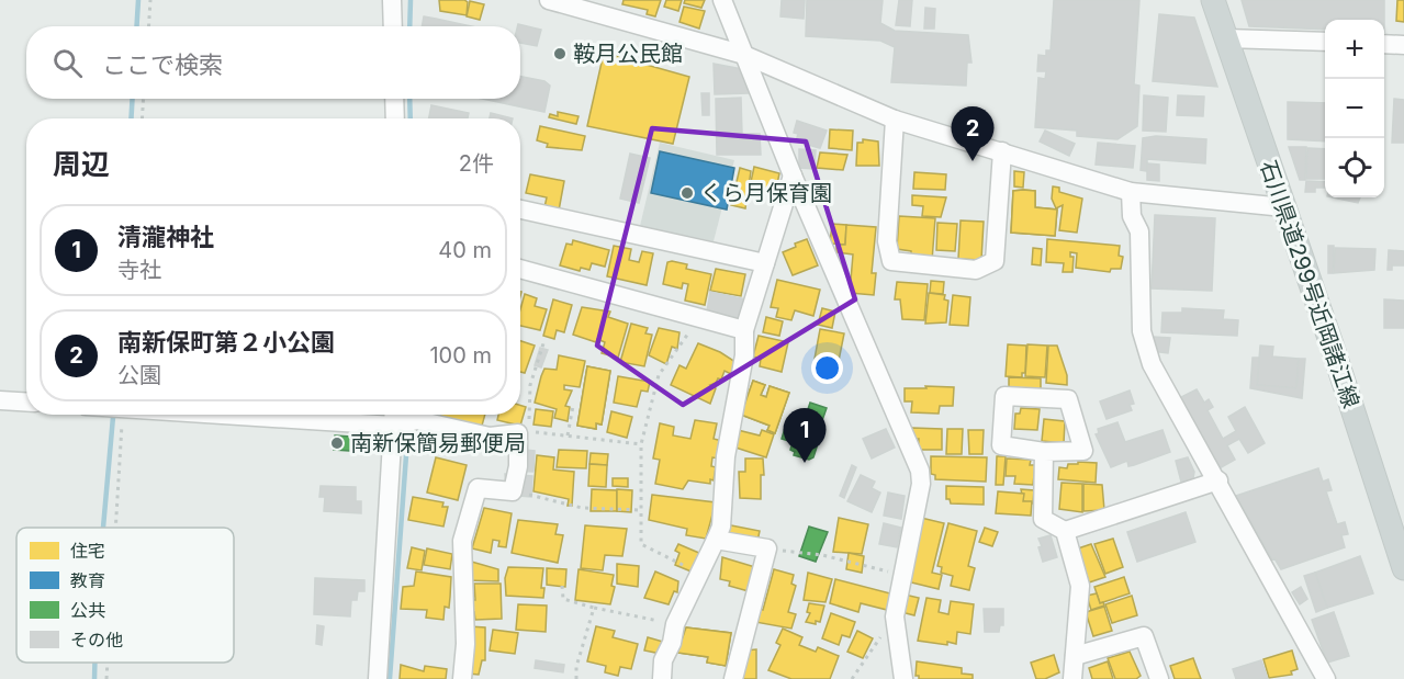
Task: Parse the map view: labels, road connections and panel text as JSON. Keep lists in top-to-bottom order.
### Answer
{
  "streets": {
    "main road": ["石川県道299号近岡諸江線"]
  },
  "places": ["鞍月公民館", "くら月保育園", "南新保簡易郵便局"],
  "legend": [
    "住宅",
    "教育",
    "公共",
    "その他"
  ],
  "page": {
    "map_buttons": ["+", "−"],
    "search": "ここで検索",
    "pins": ["2", "1"],
    "heading": ["周辺", "2件"],
    "list": [
      {
        "mark": "1",
        "name": "清瀧神社",
        "note": "寺社",
        "value": "40 m"
      },
      {
        "mark": "2",
        "name": "南新保町第２小公園",
        "note": "公園",
        "value": "100 m"
      }
    ]
  }
}
